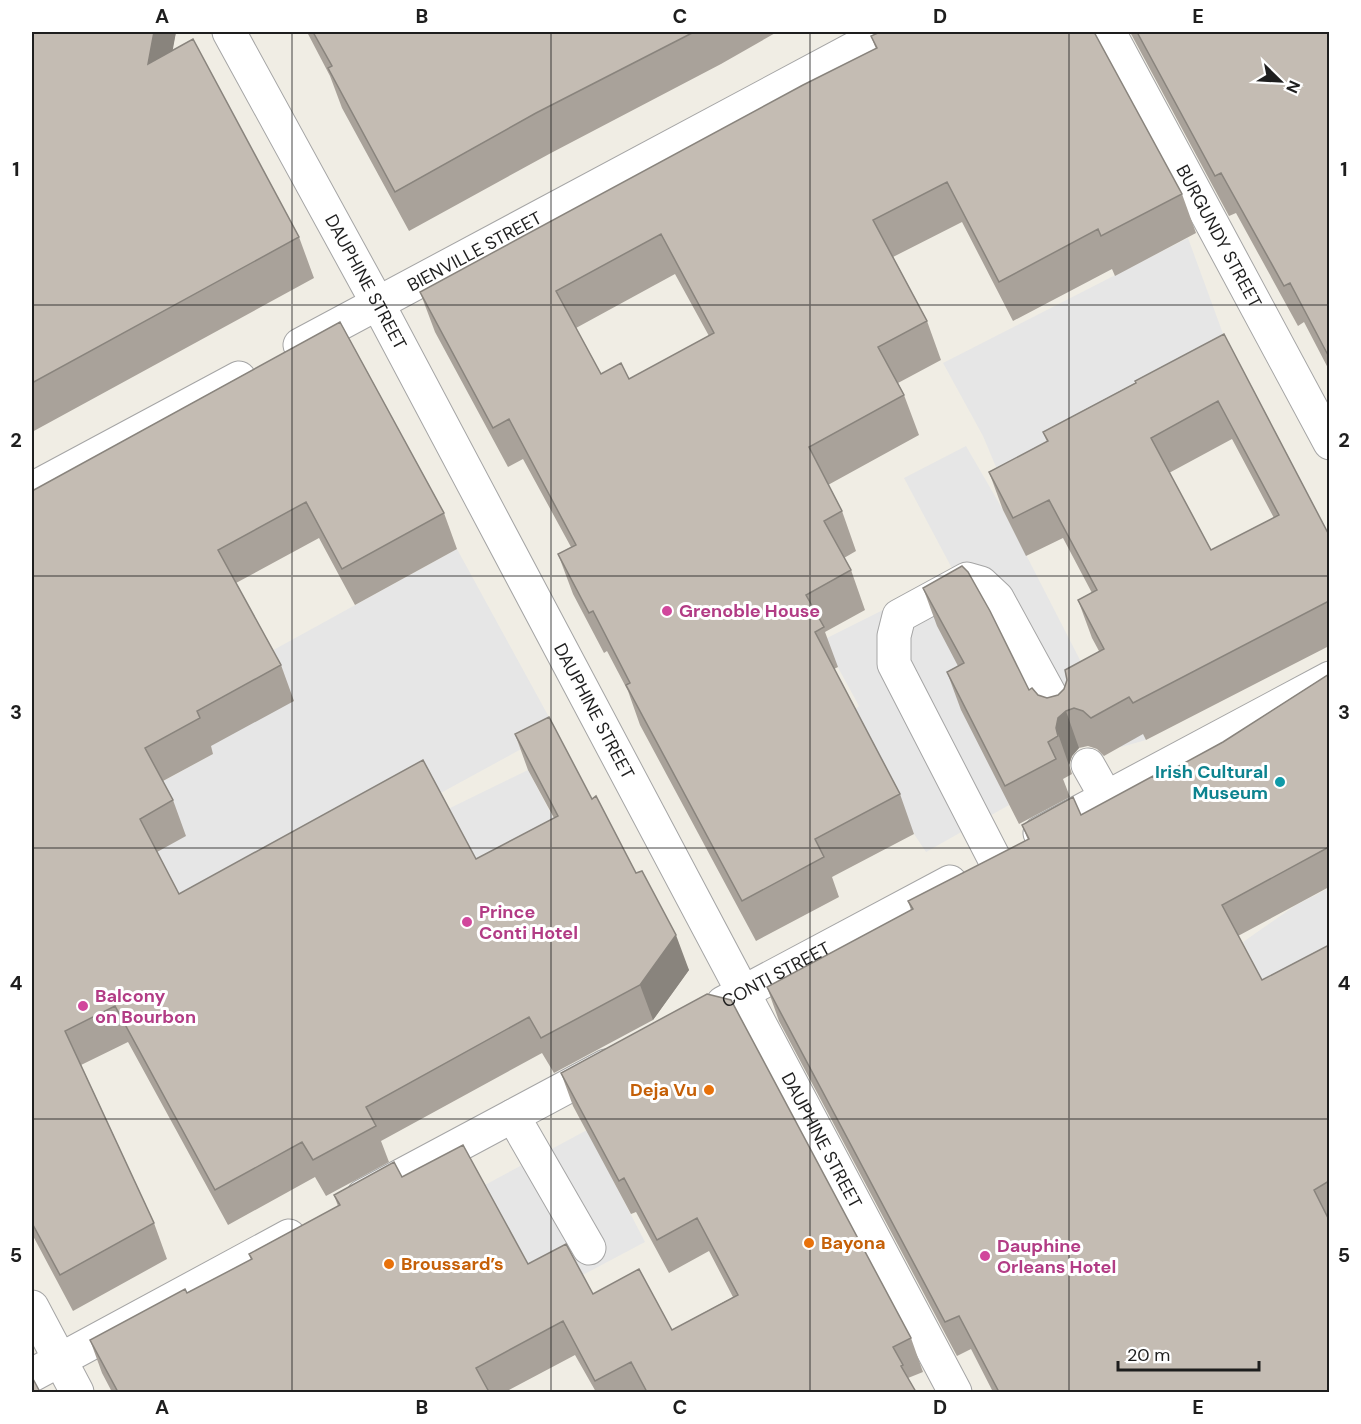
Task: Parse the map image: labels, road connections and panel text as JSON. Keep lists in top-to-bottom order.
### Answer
{
  "streets": {
    "street": [
      "BURGUNDY STREET",
      "BIENVILLE STREET",
      "DAUPHINE STREET",
      "CONTI STREET"
    ]
  },
  "crossings": [
    ["BIENVILLE STREET", "DAUPHINE STREET"],
    ["DAUPHINE STREET", "CONTI STREET"]
  ],
  "places": [
    "Grenoble House",
    "Irish Cultural Museum",
    "Prince Conti Hotel",
    "Balcony on Bourbon",
    "Deja Vu",
    "Bayona",
    "Dauphine Orleans Hotel",
    "Broussard’s"
  ],
  "scale_bar": "20 m",
  "north": "bottom right",
  "grid": {
    "columns": [
      "A",
      "B",
      "C",
      "D",
      "E"
    ],
    "rows": [
      "1",
      "2",
      "3",
      "4",
      "5"
    ]
  }
}
